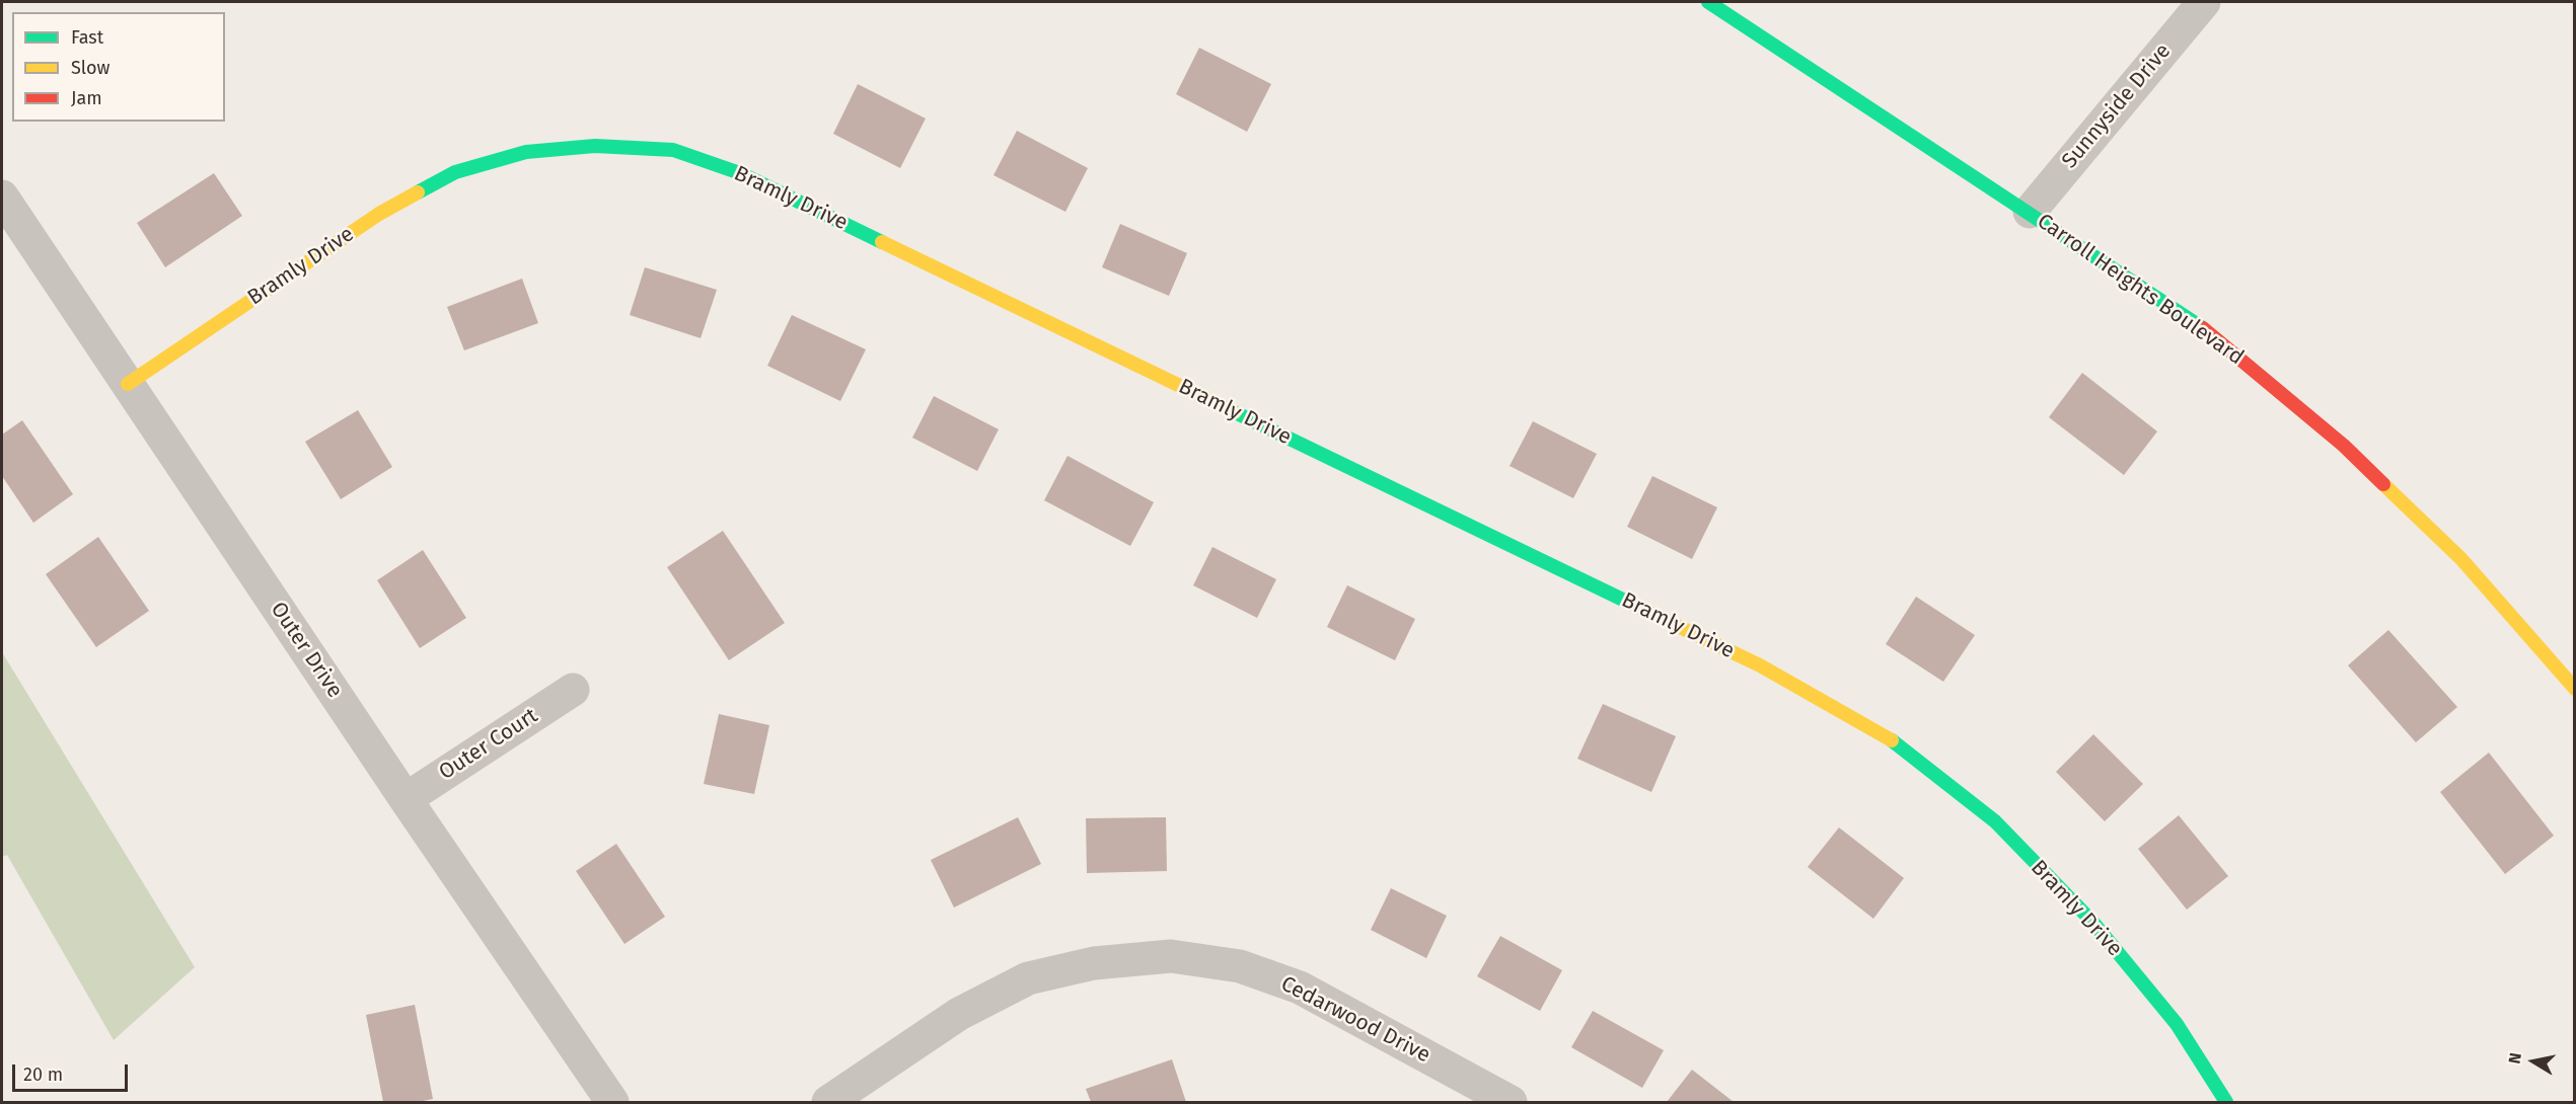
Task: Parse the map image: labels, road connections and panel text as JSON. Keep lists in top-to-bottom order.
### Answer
{
  "streets": {
    "street": [
      "Sunnyside Drive",
      "Bramly Drive",
      "Carroll Heights Boulevard",
      "Outer Drive",
      "Outer Court",
      "Cedarwood Drive"
    ]
  },
  "crossings": [
    ["Sunnyside Drive", "Carroll Heights Boulevard"],
    ["Bramly Drive", "Outer Drive"],
    ["Outer Drive", "Outer Court"]
  ],
  "legend": ["Fast", "Slow", "Jam"],
  "scale_bar": "20 m",
  "north": "left"
}
